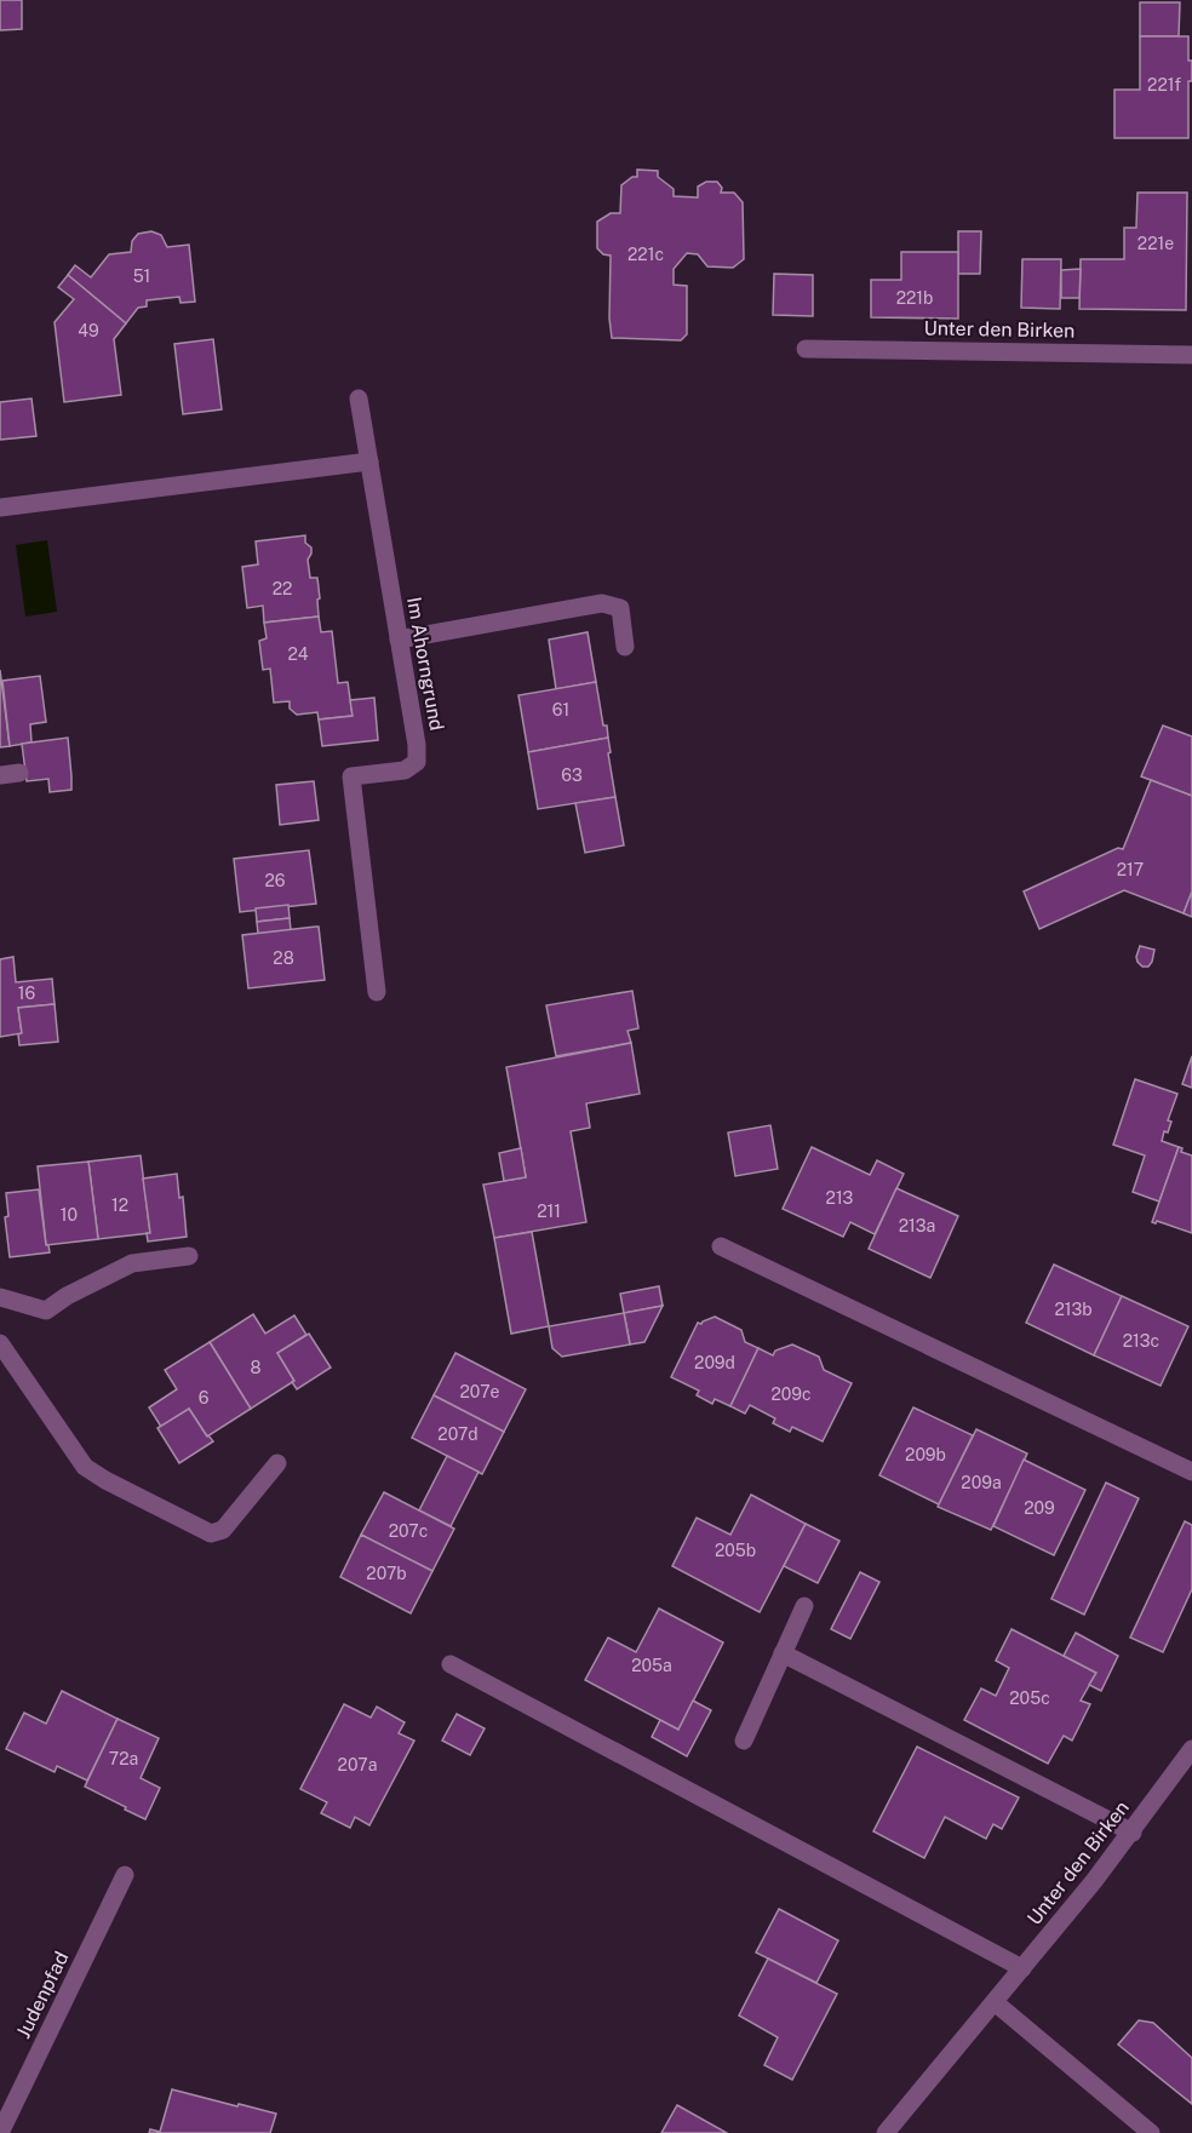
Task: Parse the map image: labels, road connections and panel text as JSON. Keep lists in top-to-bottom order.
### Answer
{
  "streets": {
    "street": ["Unter den Birken", "Im Ahorngrund", "Judenpfad"]
  },
  "house_numbers": [
    "221f",
    "221e",
    "221c",
    "51",
    "221b",
    "49",
    "22",
    "24",
    "61",
    "63",
    "217",
    "26",
    "28",
    "16",
    "213",
    "12",
    "211",
    "10",
    "213a",
    "213b",
    "213c",
    "209d",
    "8",
    "207e",
    "209c",
    "6",
    "207d",
    "209b",
    "209a",
    "209",
    "207c",
    "205b",
    "207b",
    "205a",
    "205c",
    "72a",
    "207a"
  ]
}
